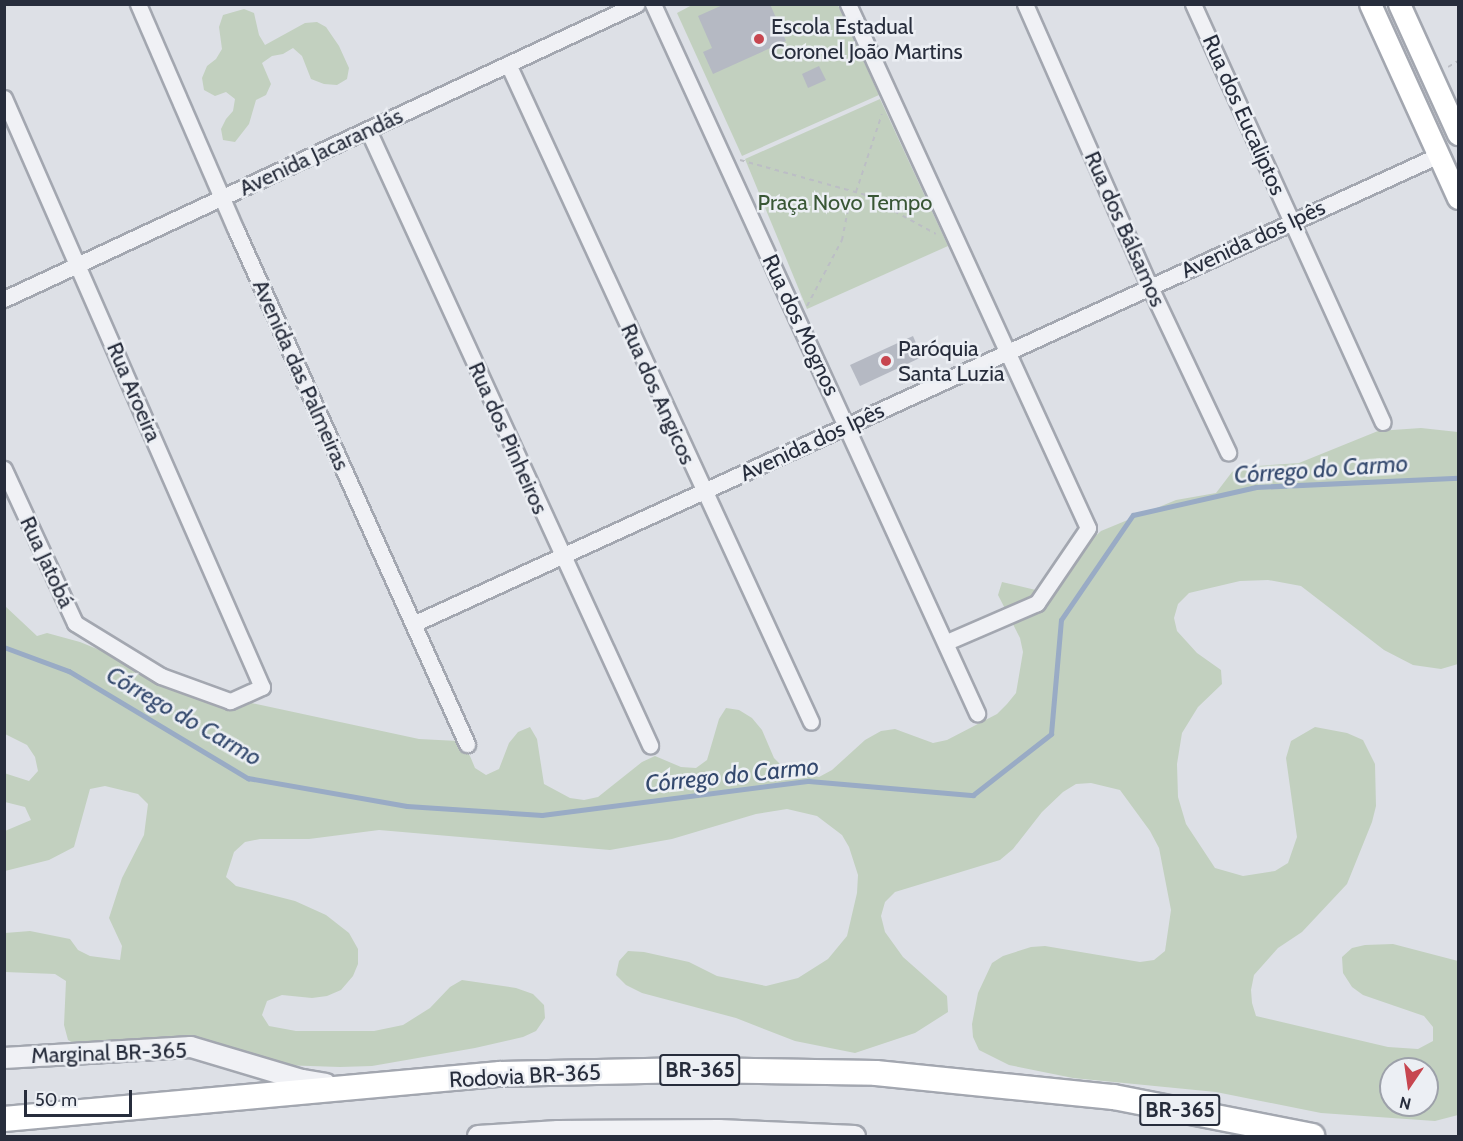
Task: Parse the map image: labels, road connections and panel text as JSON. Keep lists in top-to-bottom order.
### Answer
{
  "streets": {
    "main road": ["BR-365", "Rodovia BR-365"],
    "street": [
      "Rua dos Eucaliptos",
      "Avenida Jacarandás",
      "Rua dos Bálsamos",
      "Avenida dos Ipês",
      "Rua dos Mognos",
      "Avenida das Palmeiras",
      "Rua Aroeira",
      "Rua dos Angicos",
      "Rua dos Pinheiros",
      "Rua Jatobá",
      "Marginal BR-365"
    ]
  },
  "crossings": [
    ["Rua dos Eucaliptos", "Avenida dos Ipês"],
    ["Avenida Jacarandás", "Avenida das Palmeiras"],
    ["Avenida Jacarandás", "Rua Aroeira"],
    ["Avenida Jacarandás", "Rua dos Angicos"],
    ["Avenida Jacarandás", "Rua dos Pinheiros"],
    ["Rua dos Bálsamos", "Avenida dos Ipês"],
    ["Avenida dos Ipês", "Rua dos Mognos"],
    ["Avenida dos Ipês", "Avenida das Palmeiras"],
    ["Avenida dos Ipês", "Rua dos Angicos"],
    ["Avenida dos Ipês", "Rua dos Pinheiros"],
    ["Rua Aroeira", "Rua Jatobá"],
    ["Marginal BR-365", "Rodovia BR-365"]
  ],
  "water": ["Córrego do Carmo"],
  "parks": ["Praça Novo Tempo"],
  "places": ["Escola Estadual Coronel João Martins", "Paróquia Santa Luzia"],
  "scale_bar": "50 m",
  "north": "bottom"
}
